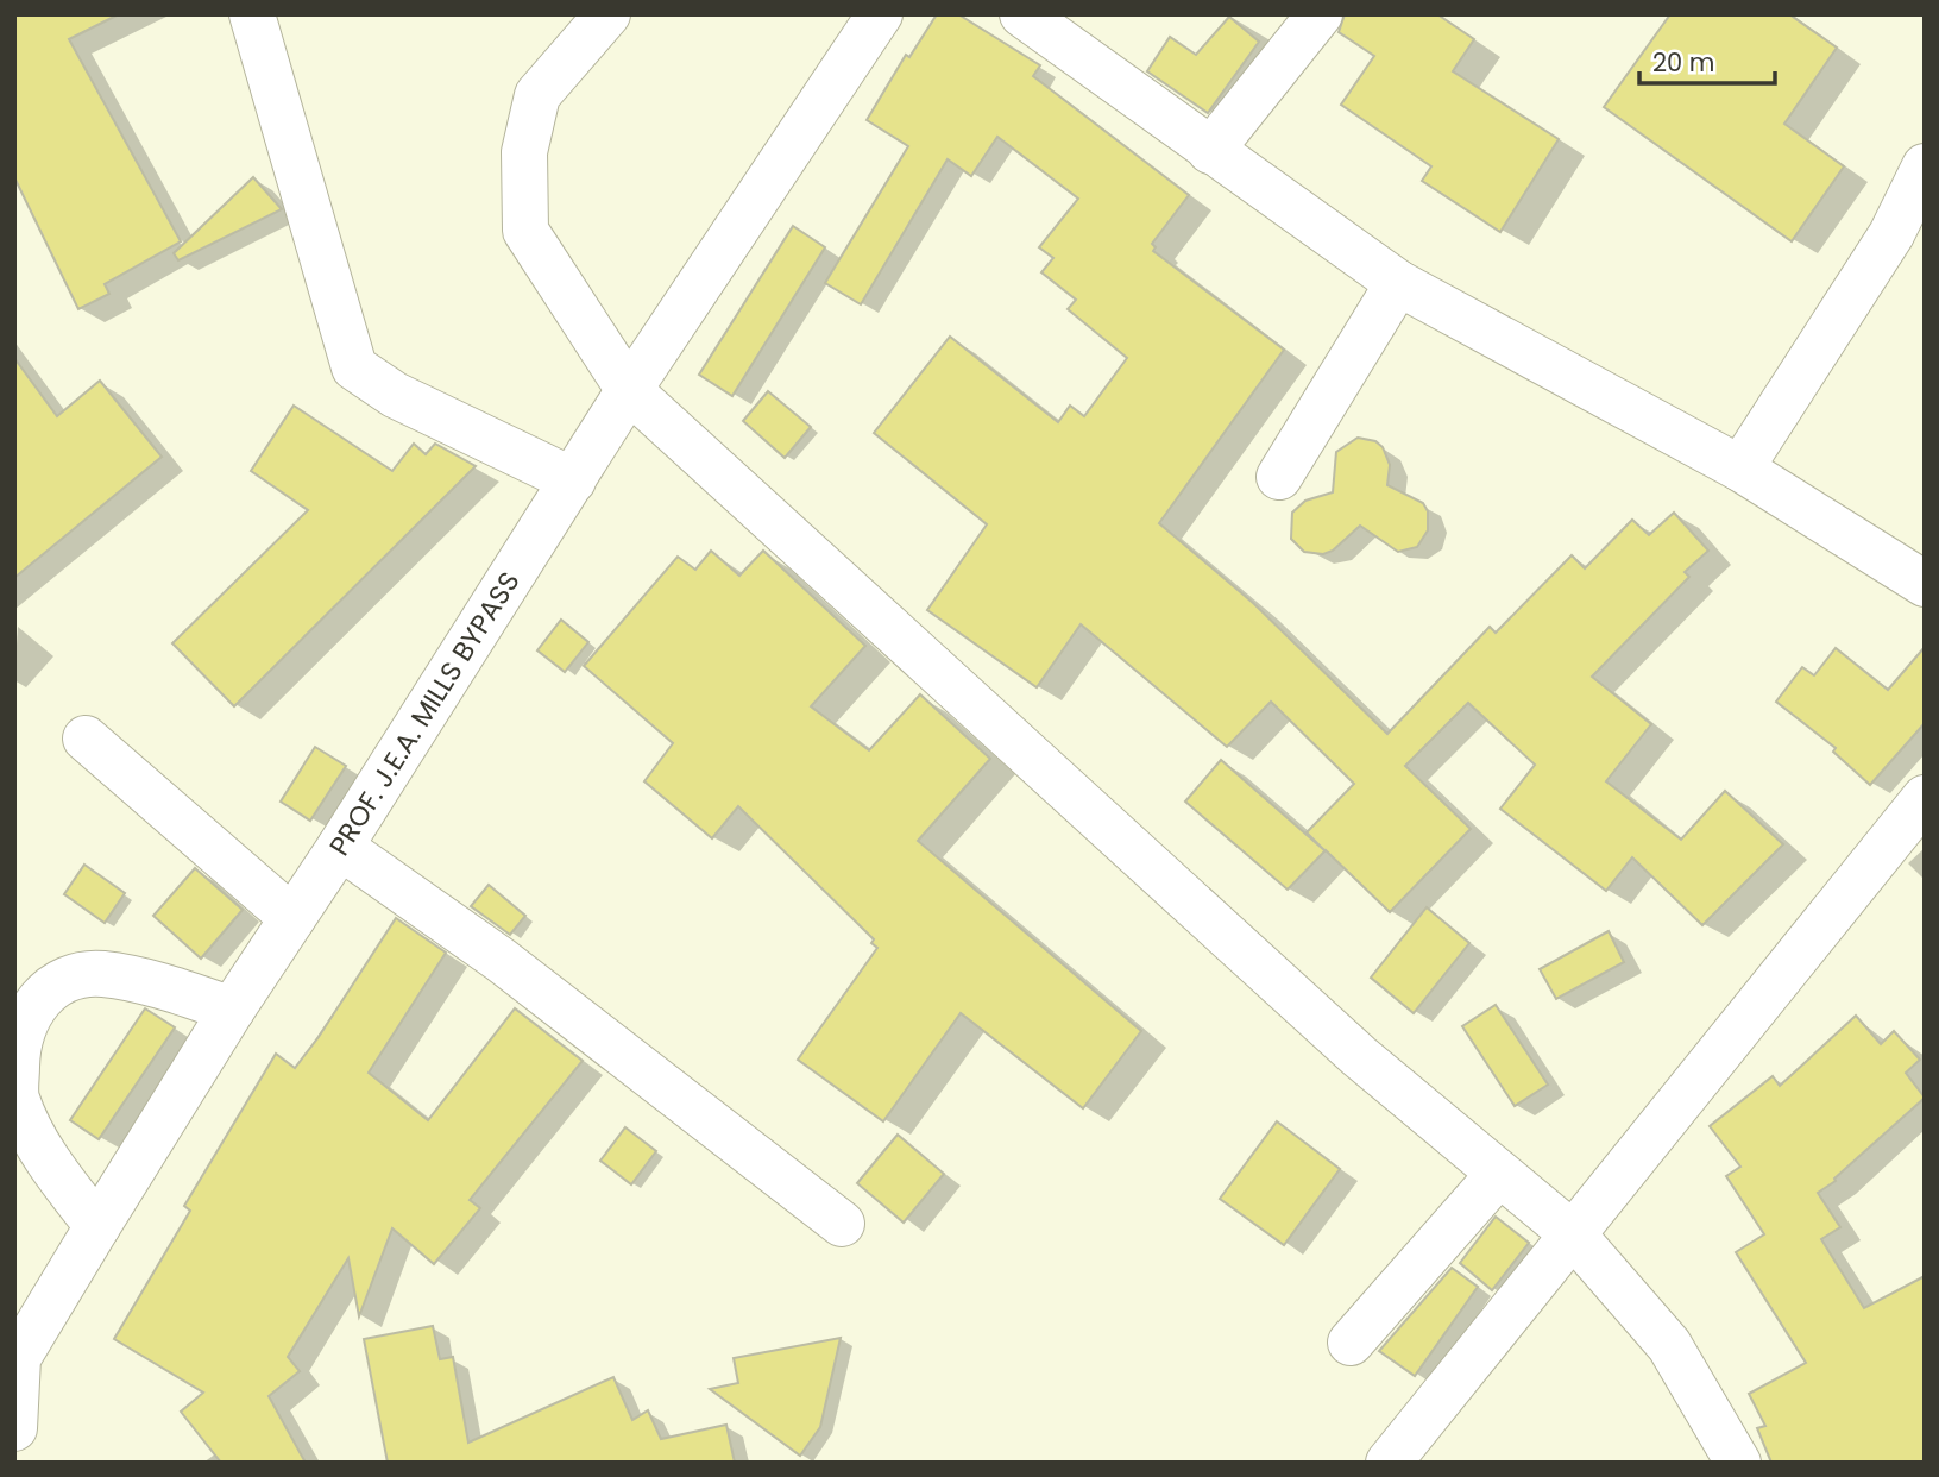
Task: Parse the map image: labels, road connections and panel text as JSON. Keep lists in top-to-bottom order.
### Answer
{
  "streets": {
    "street": ["PROF. J.E.A. MILLS BYPASS"]
  },
  "scale_bar": "20 m"
}
